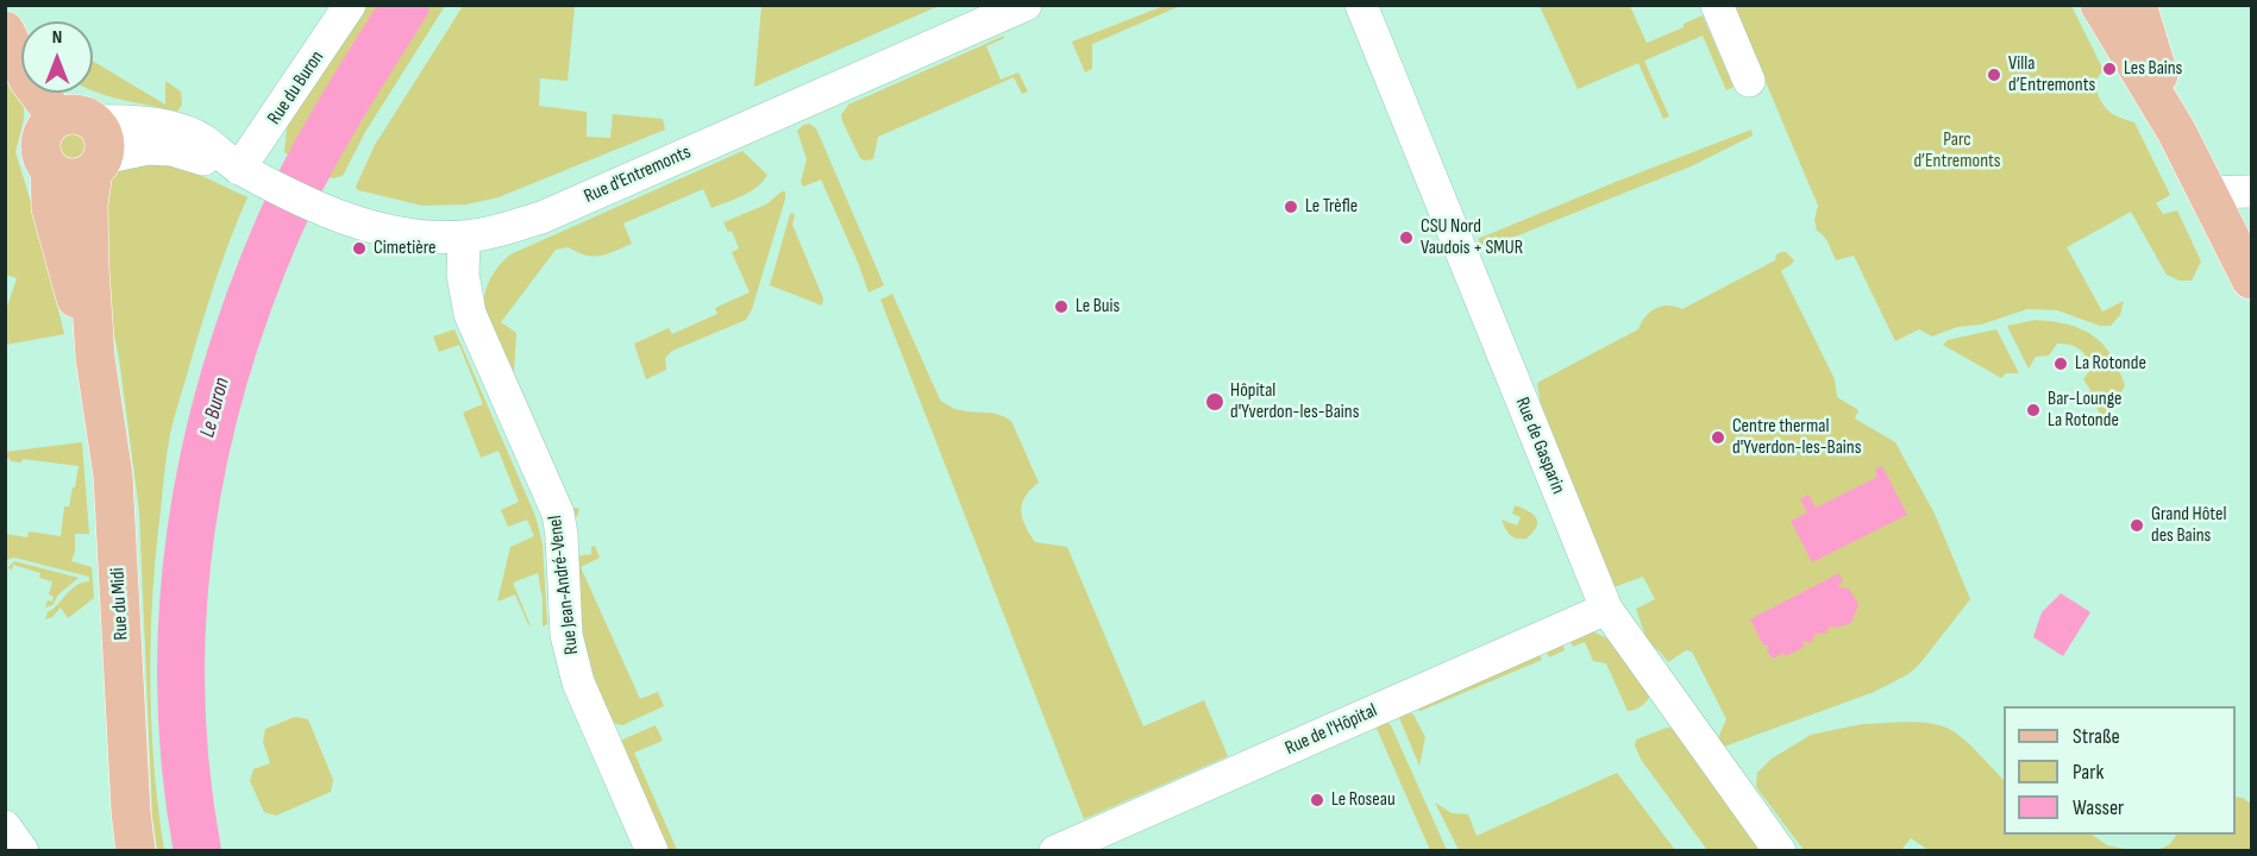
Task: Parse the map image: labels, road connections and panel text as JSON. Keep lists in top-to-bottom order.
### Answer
{
  "streets": {
    "main road": ["Rue du Midi"],
    "street": [
      "Rue du Buron",
      "Rue d'Entremonts",
      "Rue de Gasparin",
      "Rue Jean-André-Venel",
      "Rue de l'Hôpital"
    ]
  },
  "crossings": [
    ["Rue du Buron", "Rue d'Entremonts"],
    ["Rue d'Entremonts", "Rue Jean-André-Venel"],
    ["Rue d'Entremonts", "Rue du Midi"],
    ["Rue de Gasparin", "Rue de l'Hôpital"]
  ],
  "water": ["Le Buron"],
  "parks": ["Parc d’Entremonts"],
  "places": [
    "Les Bains",
    "Villa d’Entremonts",
    "Le Trèfle",
    "CSU Nord Vaudois + SMUR",
    "Cimetière",
    "Le Buis",
    "La Rotonde",
    "Hôpital d'Yverdon-les-Bains",
    "Bar-Lounge La Rotonde",
    "Centre thermal d'Yverdon-les-Bains",
    "Grand Hôtel des Bains",
    "Le Roseau"
  ],
  "legend": ["Straße", "Park", "Wasser"],
  "north": "top"
}
